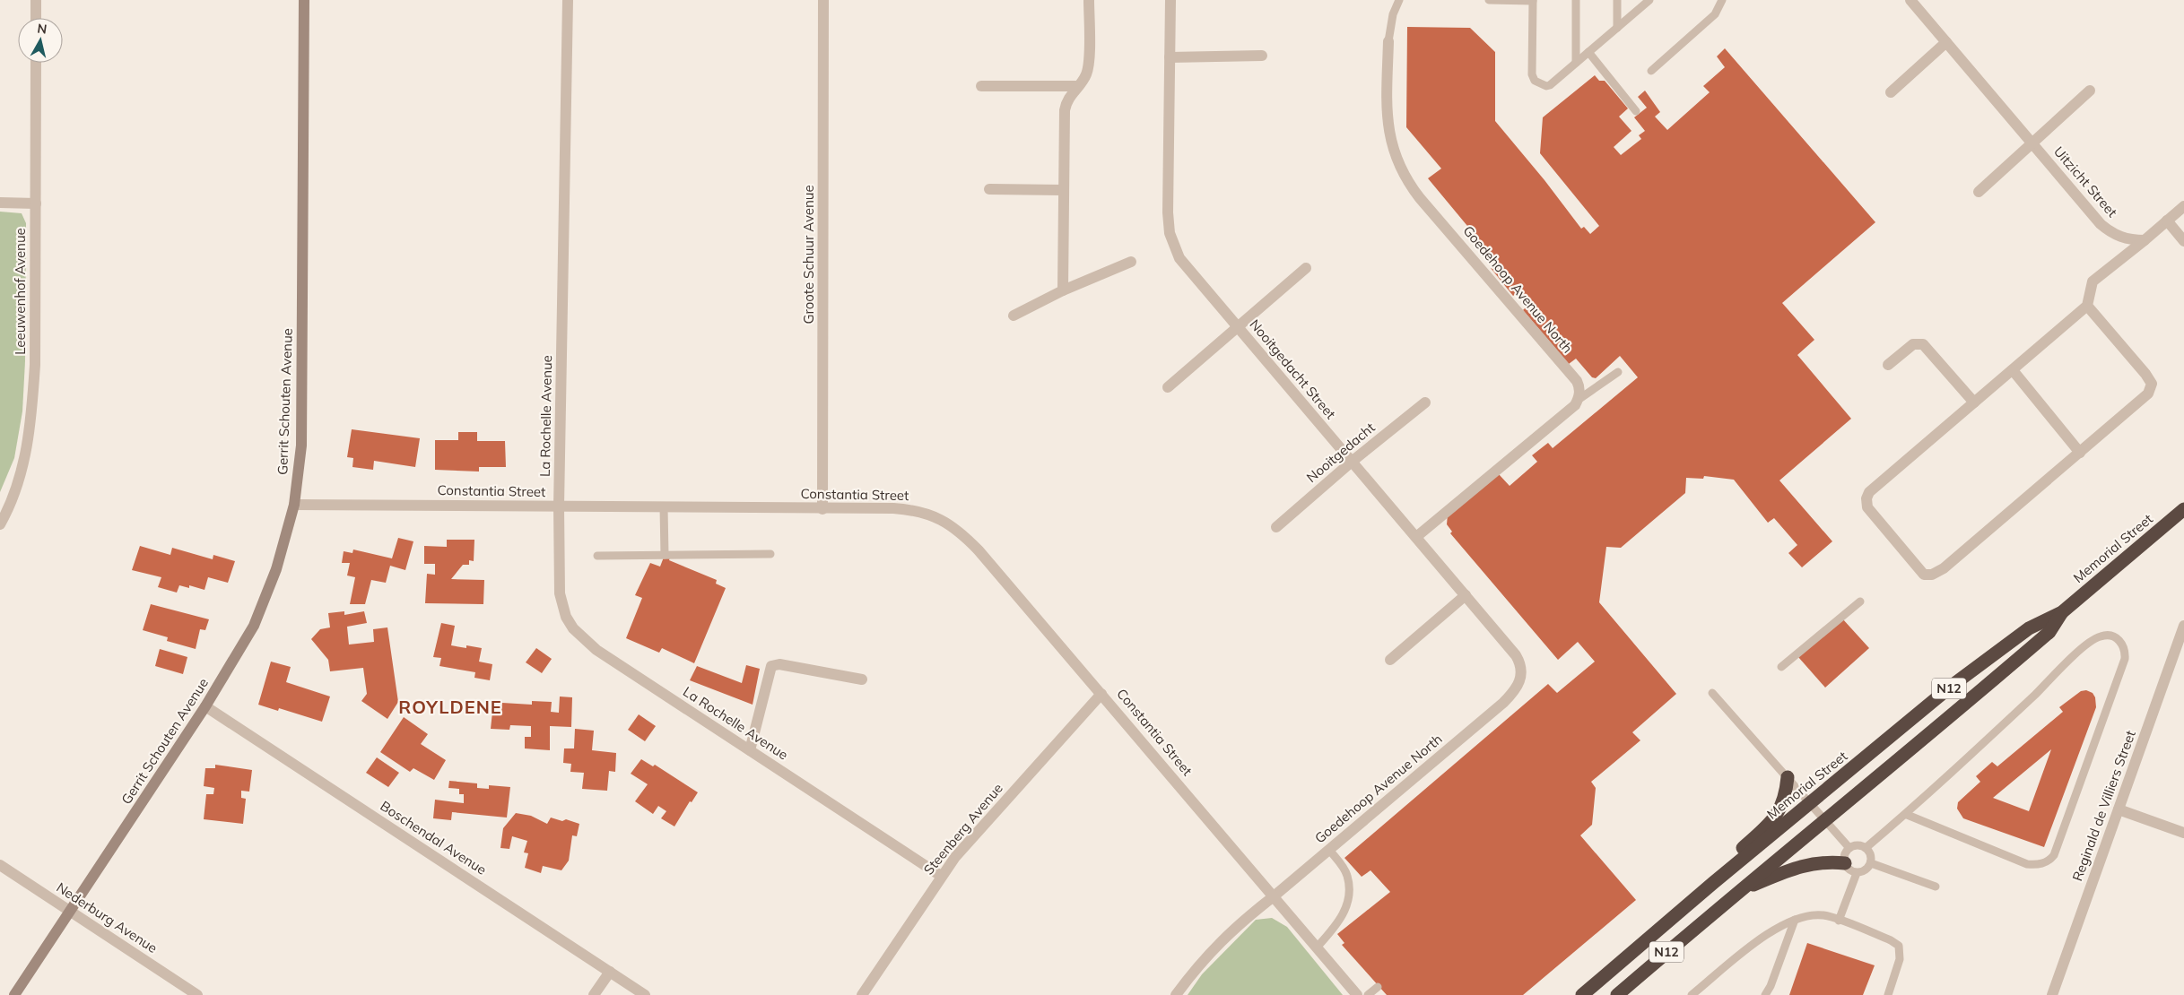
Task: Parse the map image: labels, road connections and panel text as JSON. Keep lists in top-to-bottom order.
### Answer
{
  "streets": {
    "highway": ["Memorial Street", "N12"],
    "street": [
      "Uitzicht Street",
      "Groote Schuur Avenue",
      "Goedehoop Avenue North",
      "Leeuwenhof Avenue",
      "Nooitgedacht Street",
      "Gerrit Schouten Avenue",
      "La Rochelle Avenue",
      "Nooitgedacht",
      "Constantia Street",
      "Reginald de Villiers Street",
      "Steenberg Avenue",
      "Boschendal Avenue",
      "Nederburg Avenue"
    ]
  },
  "crossings": [
    ["Groote Schuur Avenue", "Constantia Street"],
    ["Goedehoop Avenue North", "Nooitgedacht Street"],
    ["Goedehoop Avenue North", "Constantia Street"],
    ["Nooitgedacht Street", "Nooitgedacht"],
    ["Gerrit Schouten Avenue", "Constantia Street"],
    ["Gerrit Schouten Avenue", "Boschendal Avenue"],
    ["Gerrit Schouten Avenue", "Nederburg Avenue"],
    ["La Rochelle Avenue", "Constantia Street"],
    ["La Rochelle Avenue", "Steenberg Avenue"],
    ["Constantia Street", "Steenberg Avenue"]
  ],
  "districts": ["ROYLDENE"],
  "north": "top"
}
